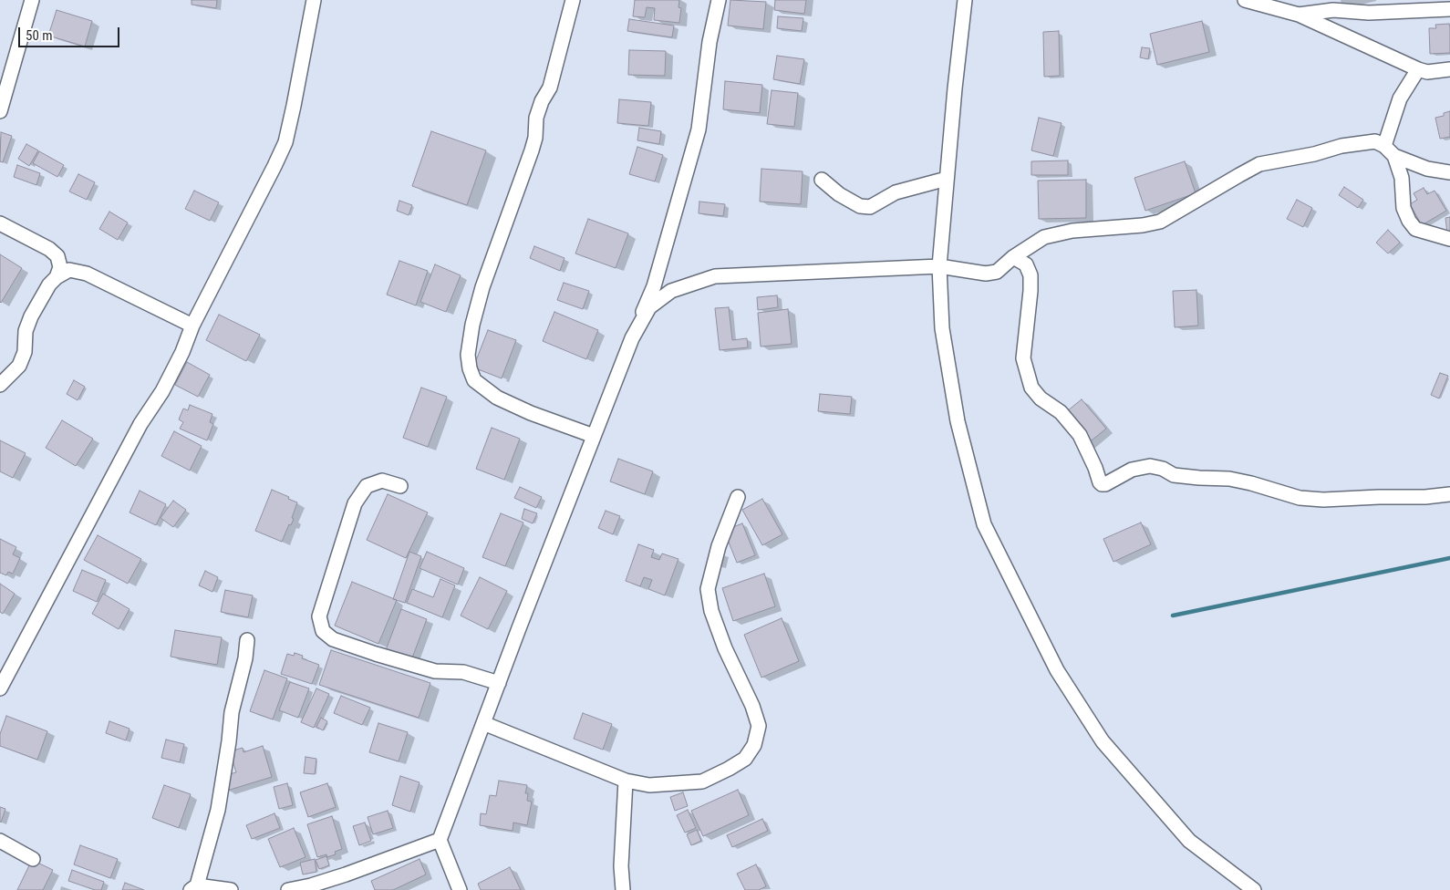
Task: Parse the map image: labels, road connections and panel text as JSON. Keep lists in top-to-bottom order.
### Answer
{
  "scale_bar": "50 m"
}
